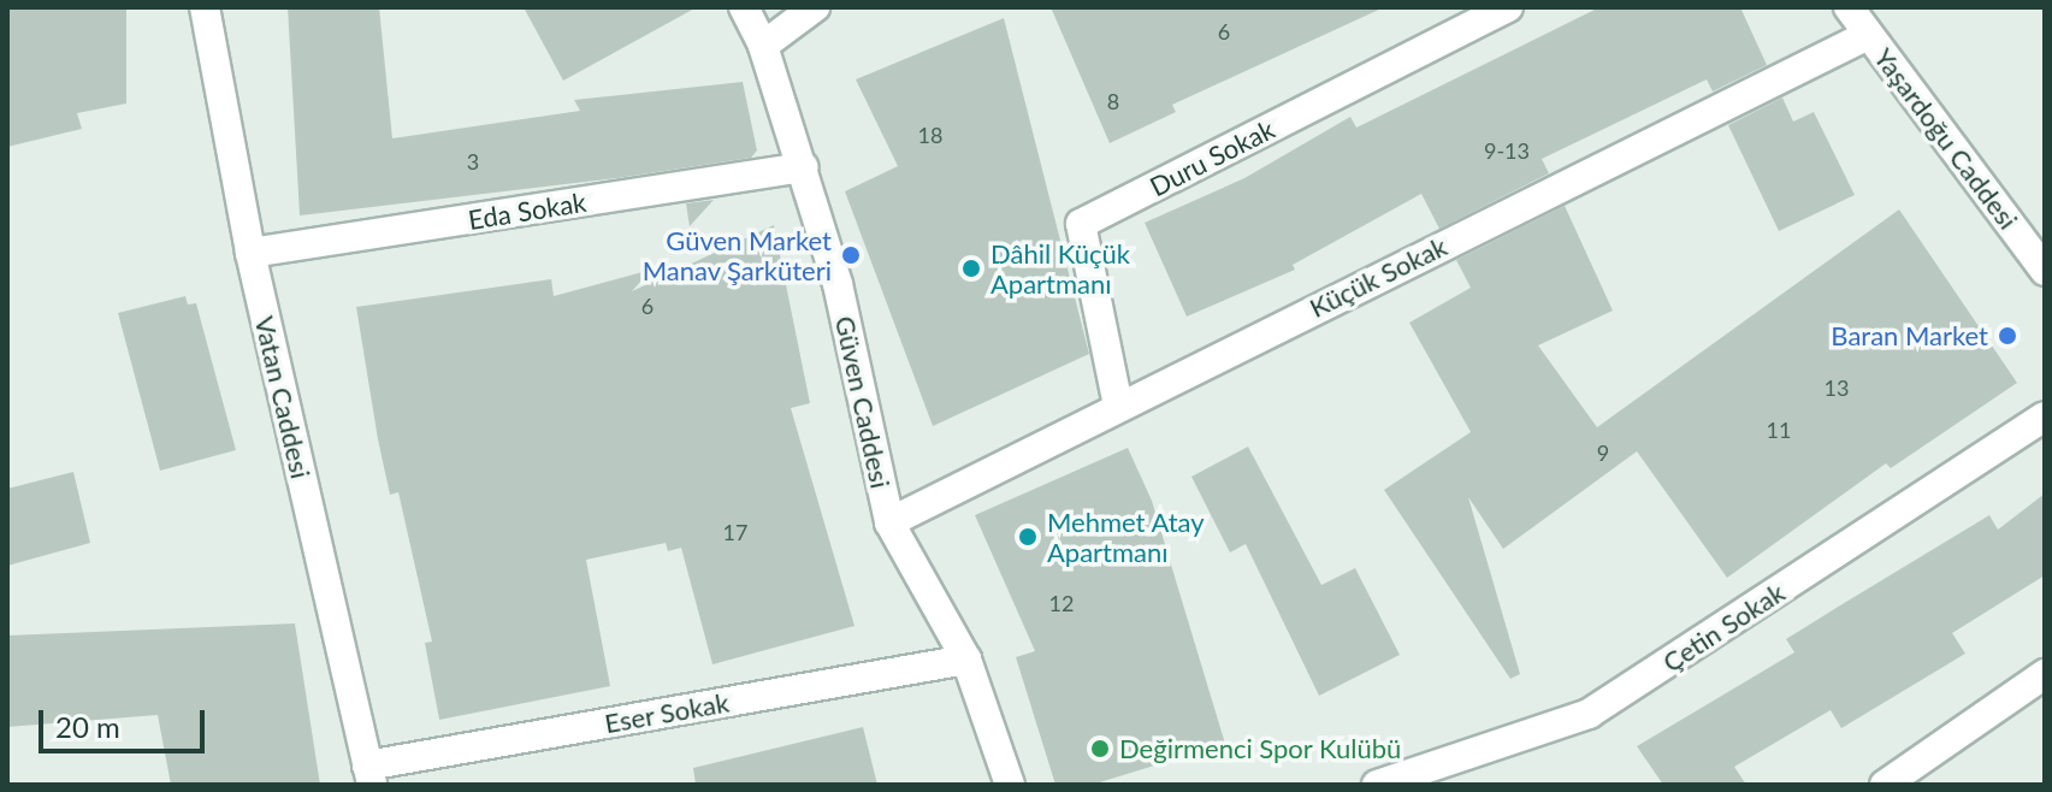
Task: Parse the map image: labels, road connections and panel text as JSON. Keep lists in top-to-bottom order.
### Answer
{
  "streets": {
    "street": [
      "Yaşardoğu Caddesi",
      "Duru Sokak",
      "Eda Sokak",
      "Küçük Sokak",
      "Vatan Caddesi",
      "Güven Caddesi",
      "Çetin Sokak",
      "Eser Sokak"
    ]
  },
  "crossings": [
    ["Yaşardoğu Caddesi", "Küçük Sokak"],
    ["Duru Sokak", "Küçük Sokak"],
    ["Eda Sokak", "Vatan Caddesi"],
    ["Eda Sokak", "Güven Caddesi"],
    ["Küçük Sokak", "Güven Caddesi"],
    ["Vatan Caddesi", "Eser Sokak"],
    ["Güven Caddesi", "Eser Sokak"]
  ],
  "places": [
    "Güven Market Manav Şarküteri",
    "Dâhil Küçük Apartmanı",
    "Baran Market",
    "Mehmet Atay Apartmanı",
    "Değirmenci Spor Kulübü"
  ],
  "house_numbers": [
    "6",
    "8",
    "18",
    "9-13",
    "3",
    "6",
    "13",
    "11",
    "9",
    "17",
    "12"
  ],
  "scale_bar": "20 m"
}
